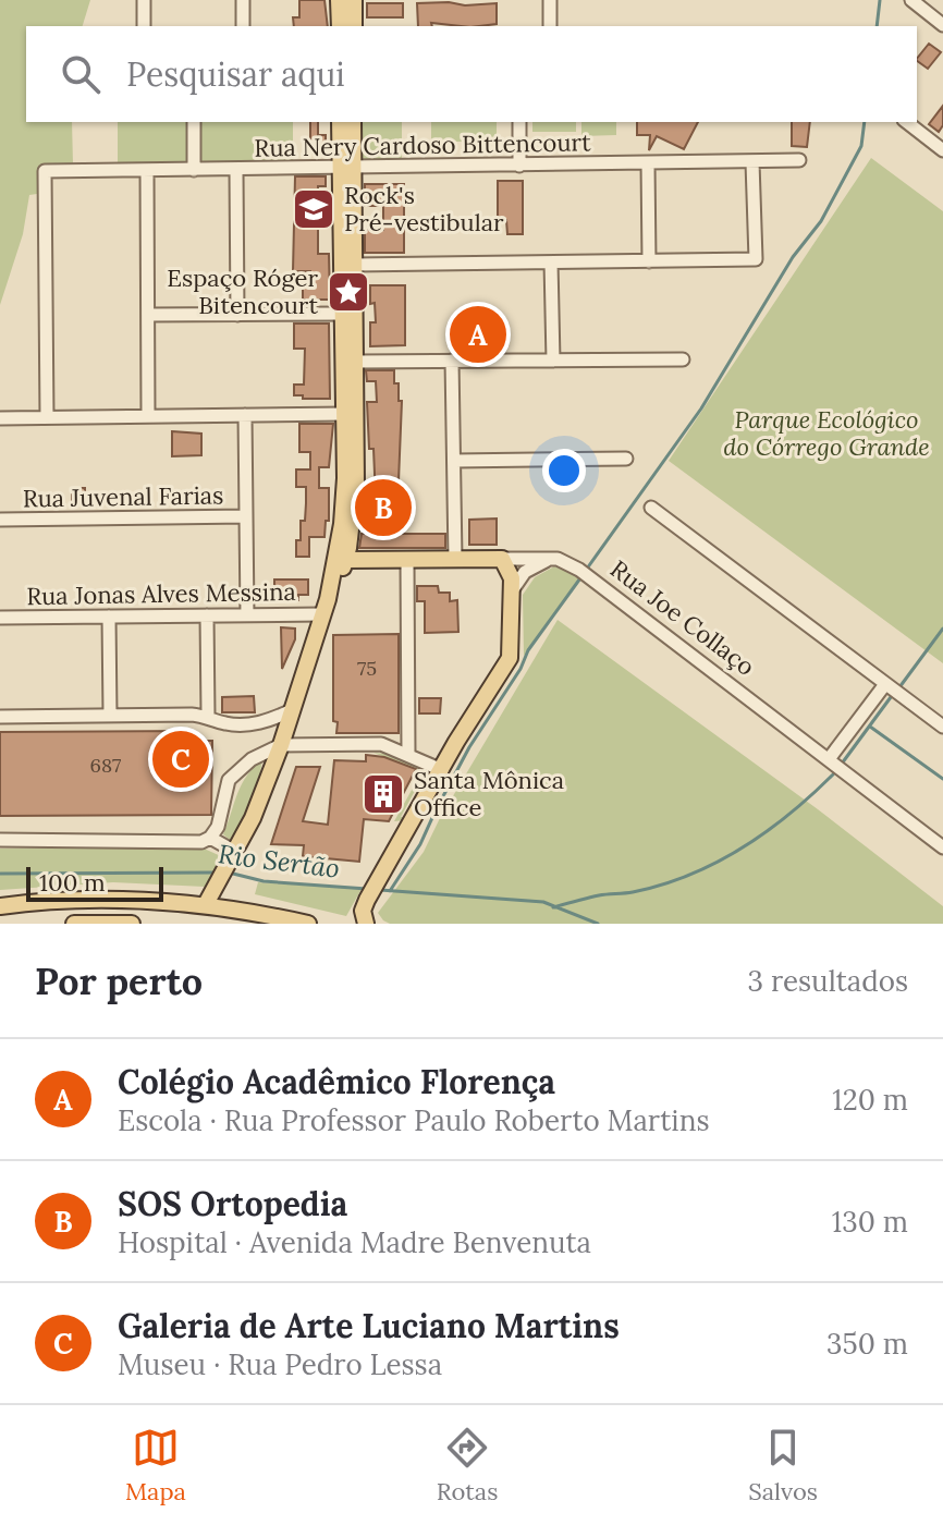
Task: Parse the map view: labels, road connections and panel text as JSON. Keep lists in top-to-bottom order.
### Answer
{
  "streets": {
    "main road": ["Rua Joe Collaço"],
    "street": ["Rua Nery Cardoso Bittencourt", "Rua Juvenal Farias", "Rua Jonas Alves Messina"]
  },
  "water": ["Rio Sertão"],
  "parks": ["Parque Ecológico do Córrego Grande"],
  "places": {
    "school or university": ["Rock's Pré-vestibular"],
    "place": ["Espaço Róger Bitencourt"],
    "building": ["Santa Mônica Office"]
  },
  "house_numbers": ["75", "687"],
  "scale_bar": "100 m",
  "page": {
    "search": "Pesquisar aqui",
    "pins": ["A", "B", "C"],
    "scale": "100 m",
    "heading": ["Por perto", "3 resultados"],
    "list": [
      {
        "mark": "A",
        "name": "Colégio Acadêmico Florença",
        "note": "Escola · Rua Professor Paulo Roberto Martins",
        "value": "120 m"
      },
      {
        "mark": "B",
        "name": "SOS Ortopedia",
        "note": "Hospital · Avenida Madre Benvenuta",
        "value": "130 m"
      },
      {
        "mark": "C",
        "name": "Galeria de Arte Luciano Martins",
        "note": "Museu · Rua Pedro Lessa",
        "value": "350 m"
      }
    ],
    "nav": ["Mapa", "Rotas", "Salvos"]
  }
}
